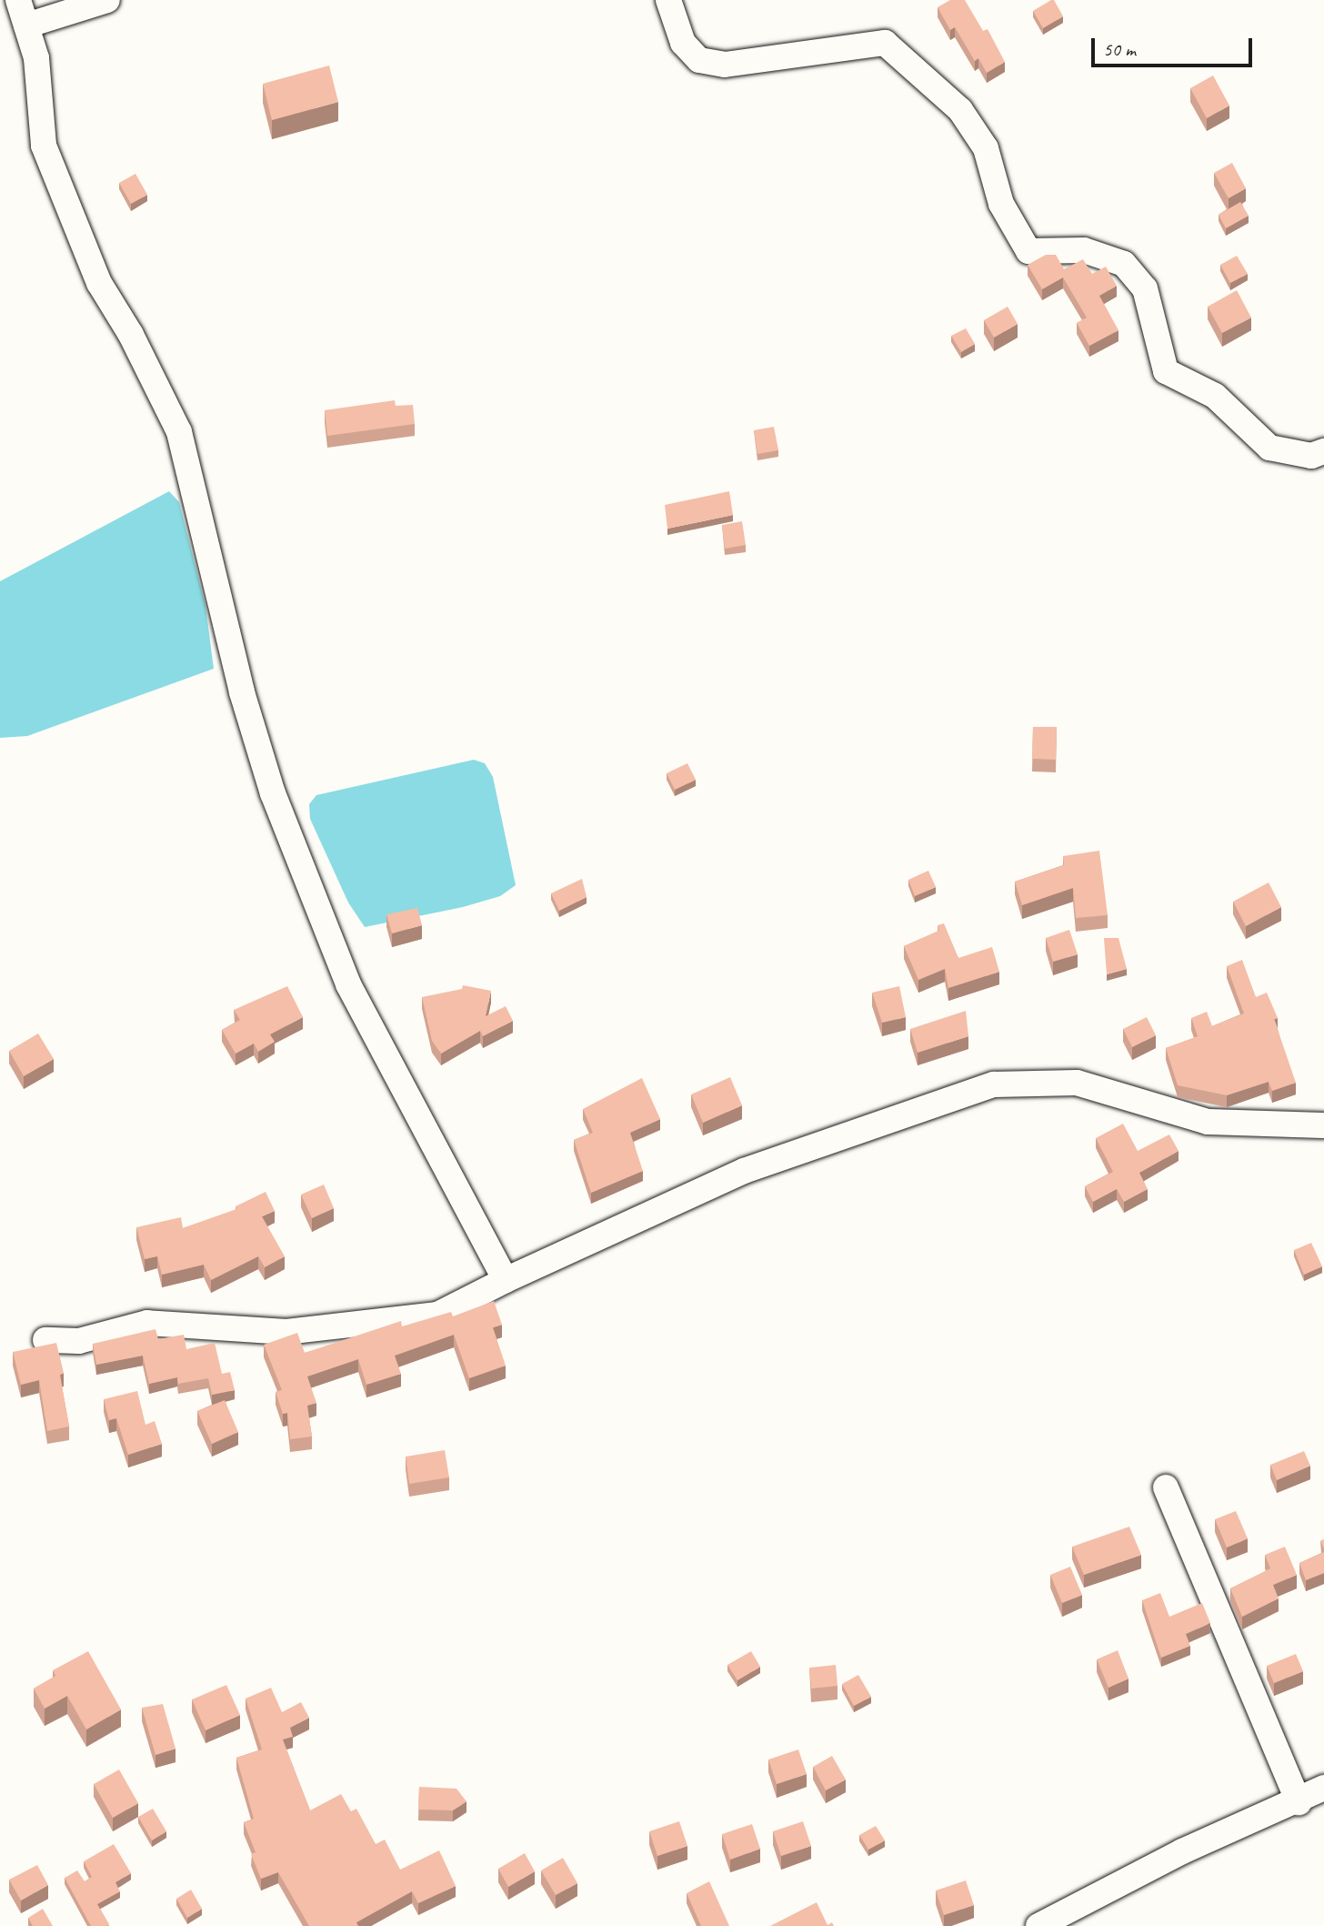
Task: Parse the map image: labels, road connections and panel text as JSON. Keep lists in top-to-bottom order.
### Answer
{
  "scale_bar": "50 m"
}
